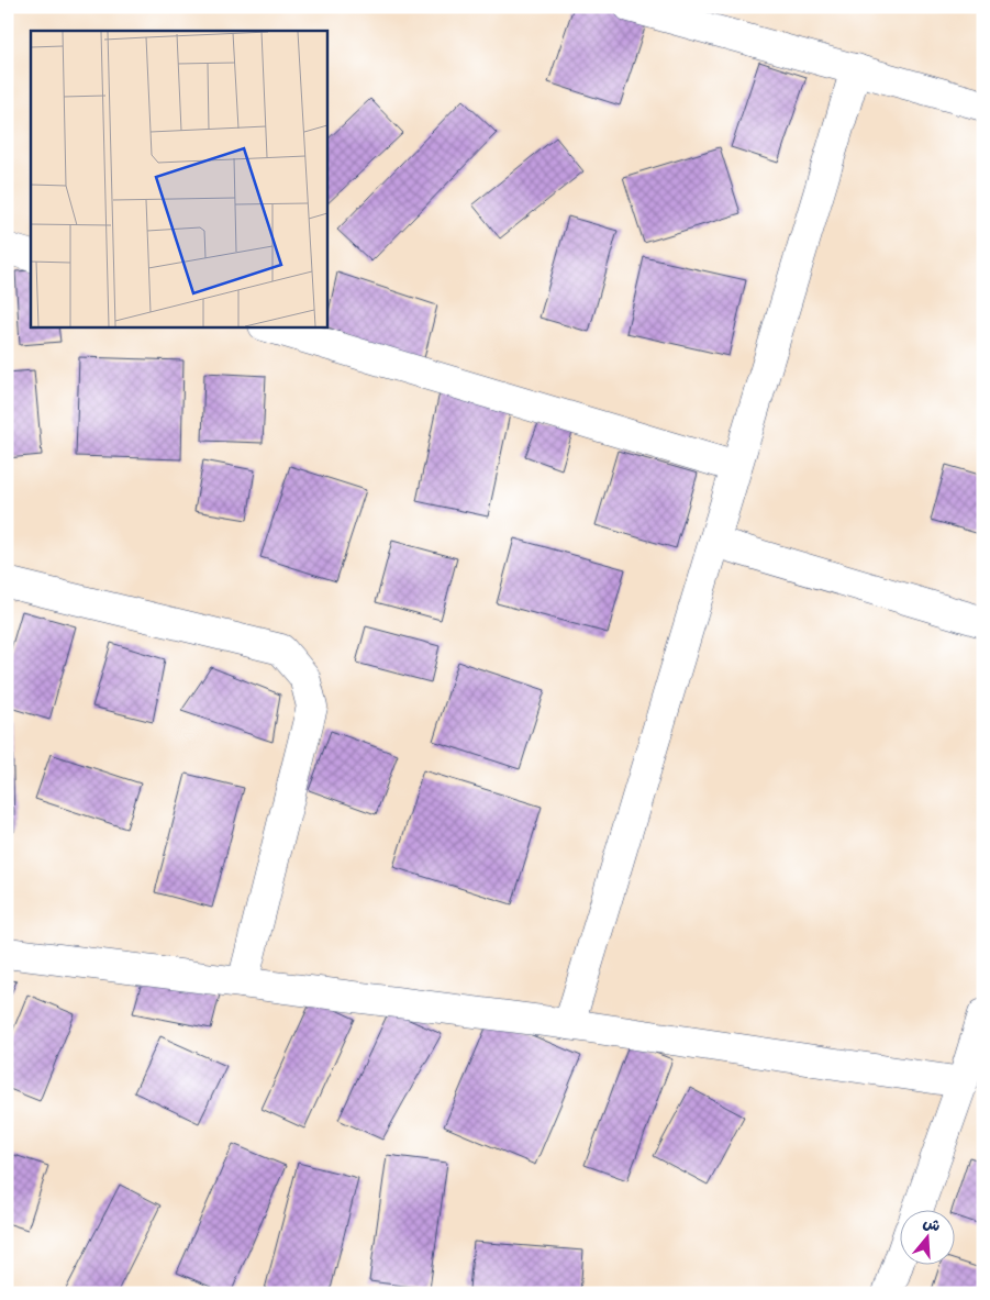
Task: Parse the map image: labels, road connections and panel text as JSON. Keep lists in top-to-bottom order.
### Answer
{
  "north": "top"
}
